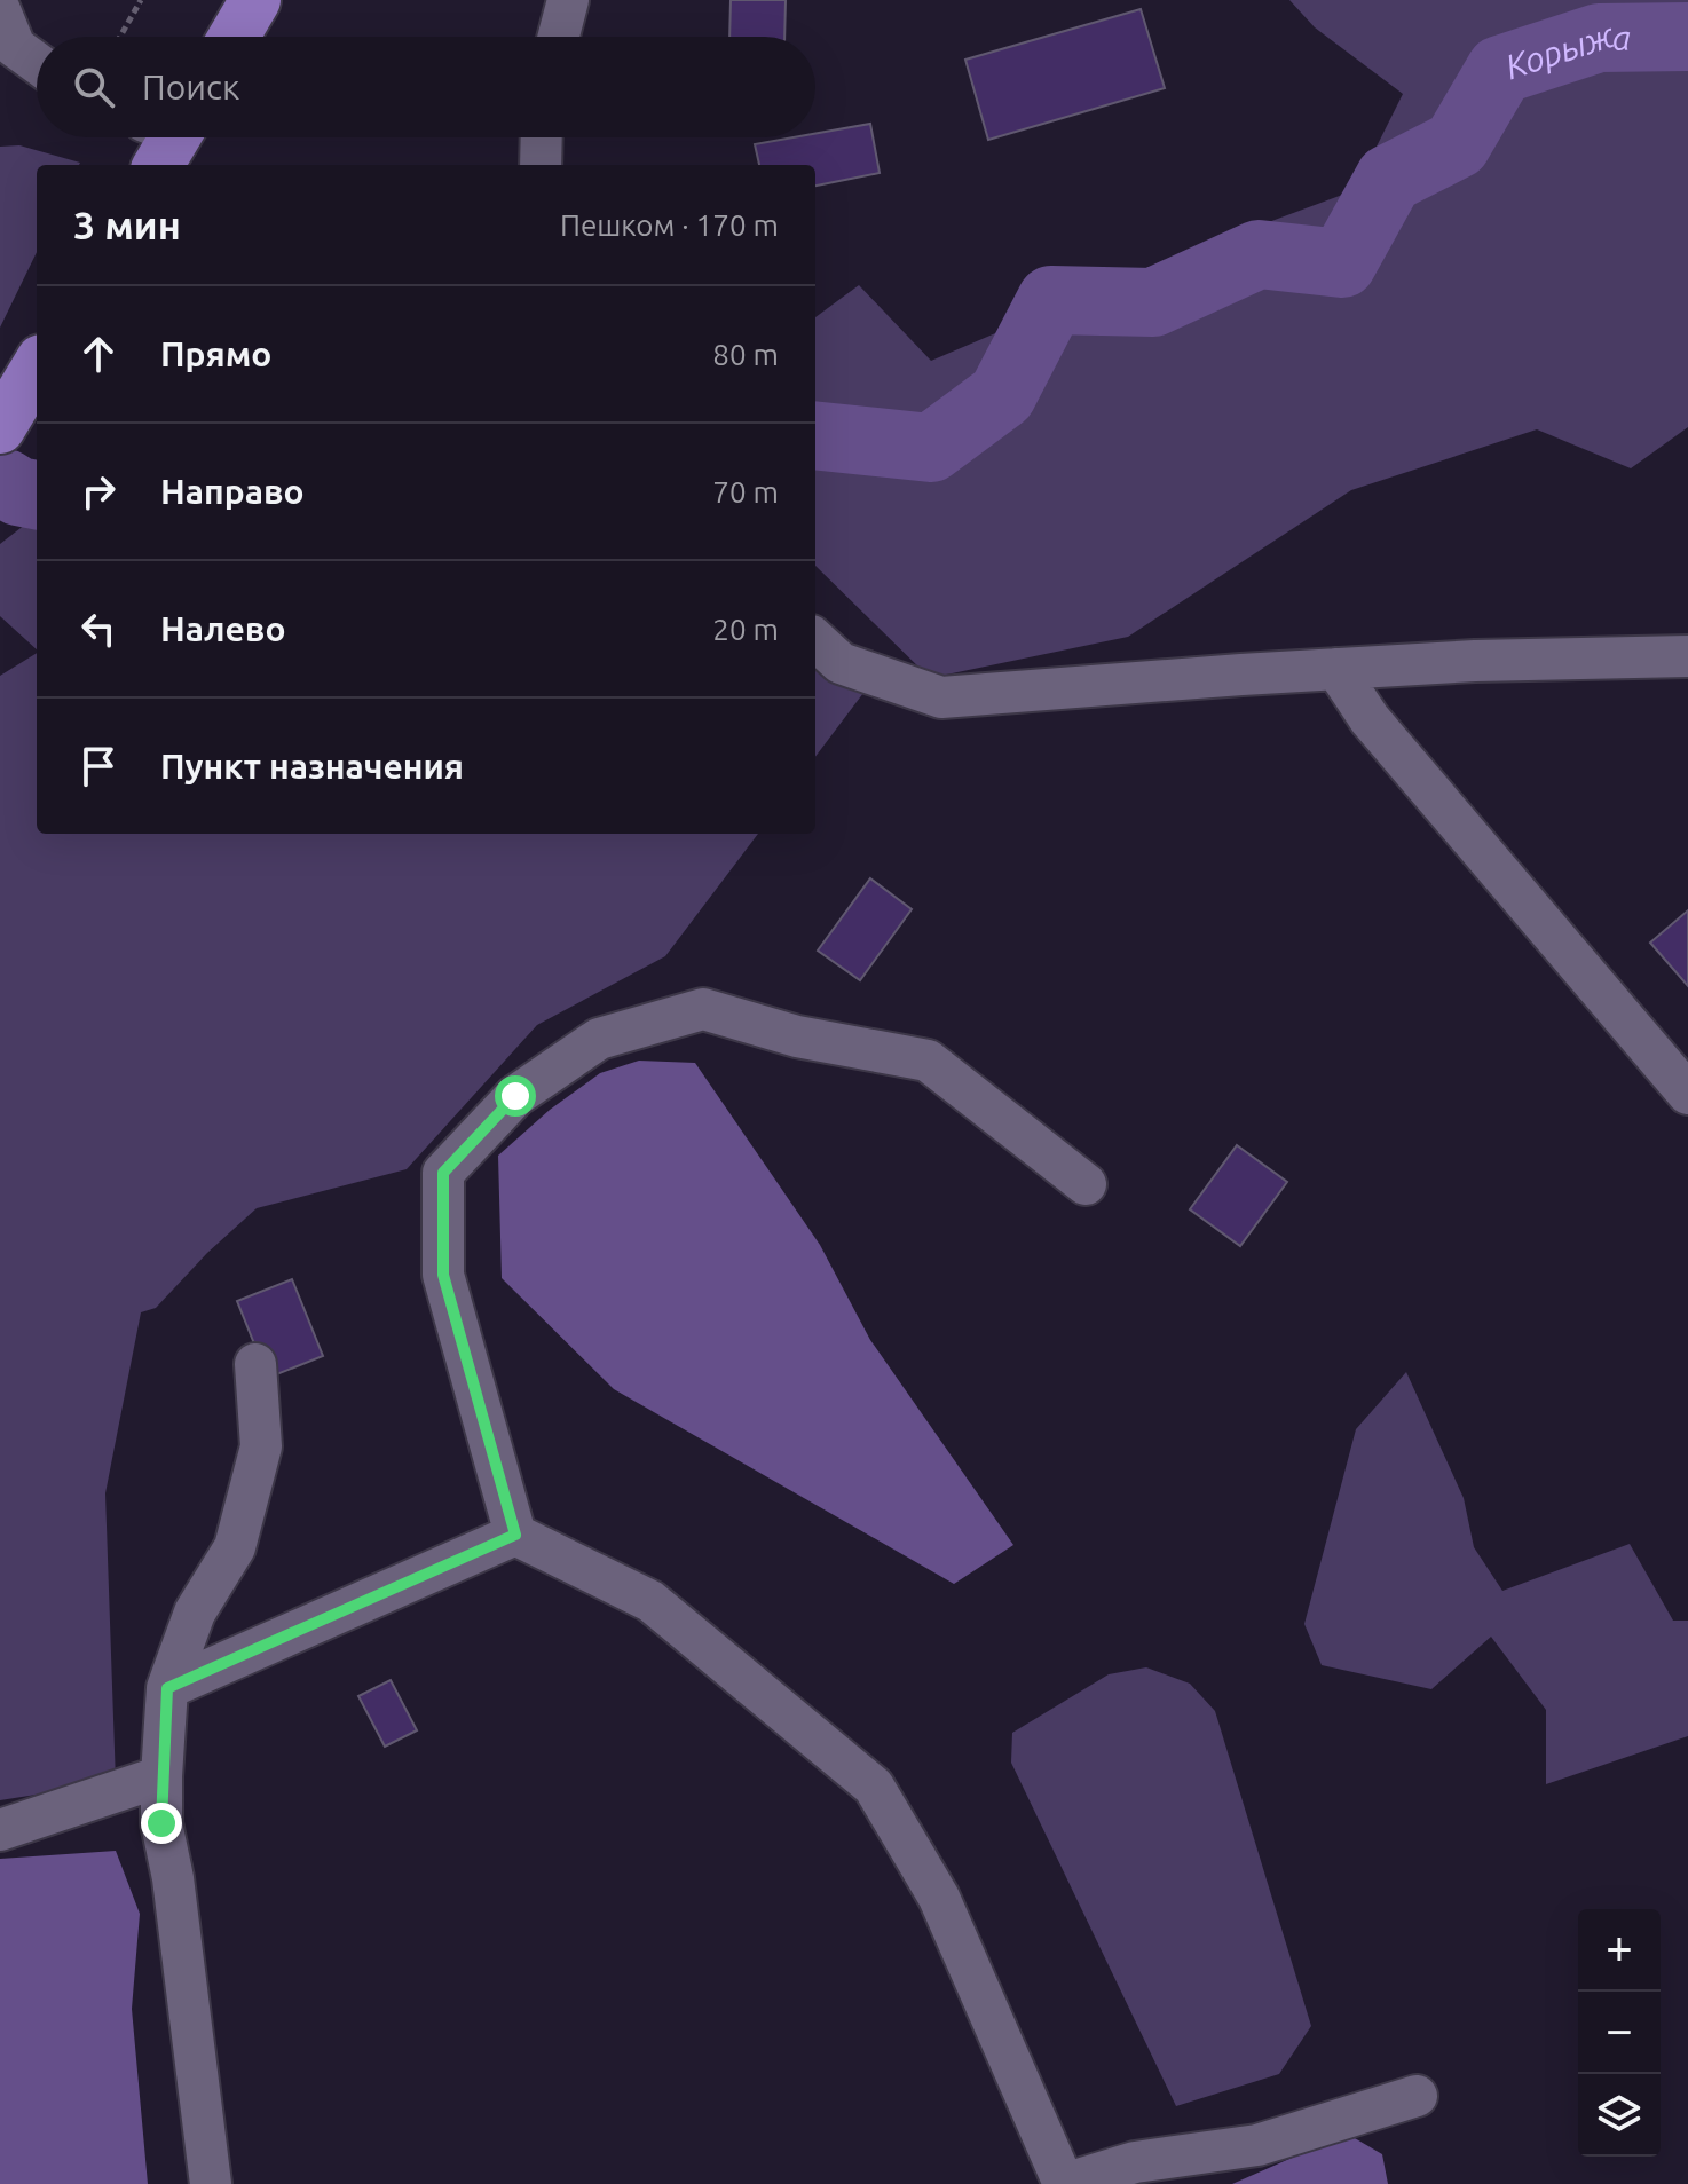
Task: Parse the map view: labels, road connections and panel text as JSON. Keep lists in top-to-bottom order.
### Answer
{
  "water": ["Корыжа"],
  "page": {
    "search": "Поиск",
    "heading": ["3 мин", "Пешком · 170 m"],
    "list": [
      ["Прямо", "80 m"],
      ["Направо", "70 m"],
      ["Налево", "20 m"],
      "Пункт назначения"
    ],
    "map_buttons": ["+", "−"]
  }
}
